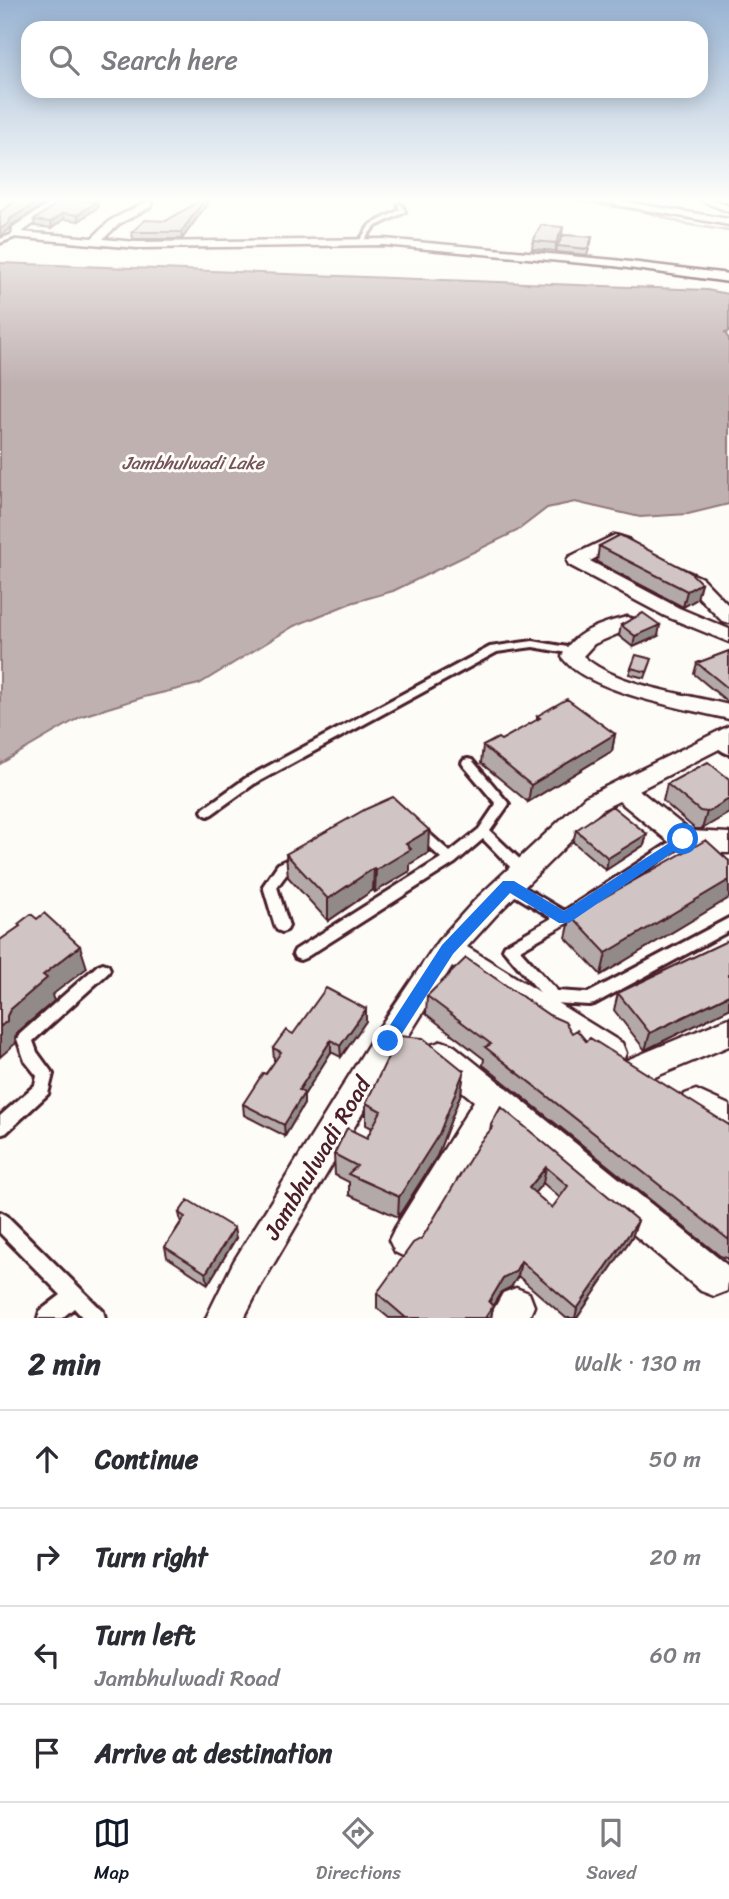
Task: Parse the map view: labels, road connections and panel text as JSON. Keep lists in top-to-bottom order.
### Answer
{
  "streets": {
    "street": ["Jambhulwadi Road"]
  },
  "water": ["Jambhulwadi Lake"],
  "page": {
    "search": "Search here",
    "heading": ["2 min", "Walk · 130 m"],
    "list": [
      ["Continue", "50 m"],
      ["Turn right", "20 m"],
      ["Turn left", "Jambhulwadi Road", "60 m"],
      "Arrive at destination"
    ],
    "nav": ["Map", "Directions", "Saved"]
  }
}
